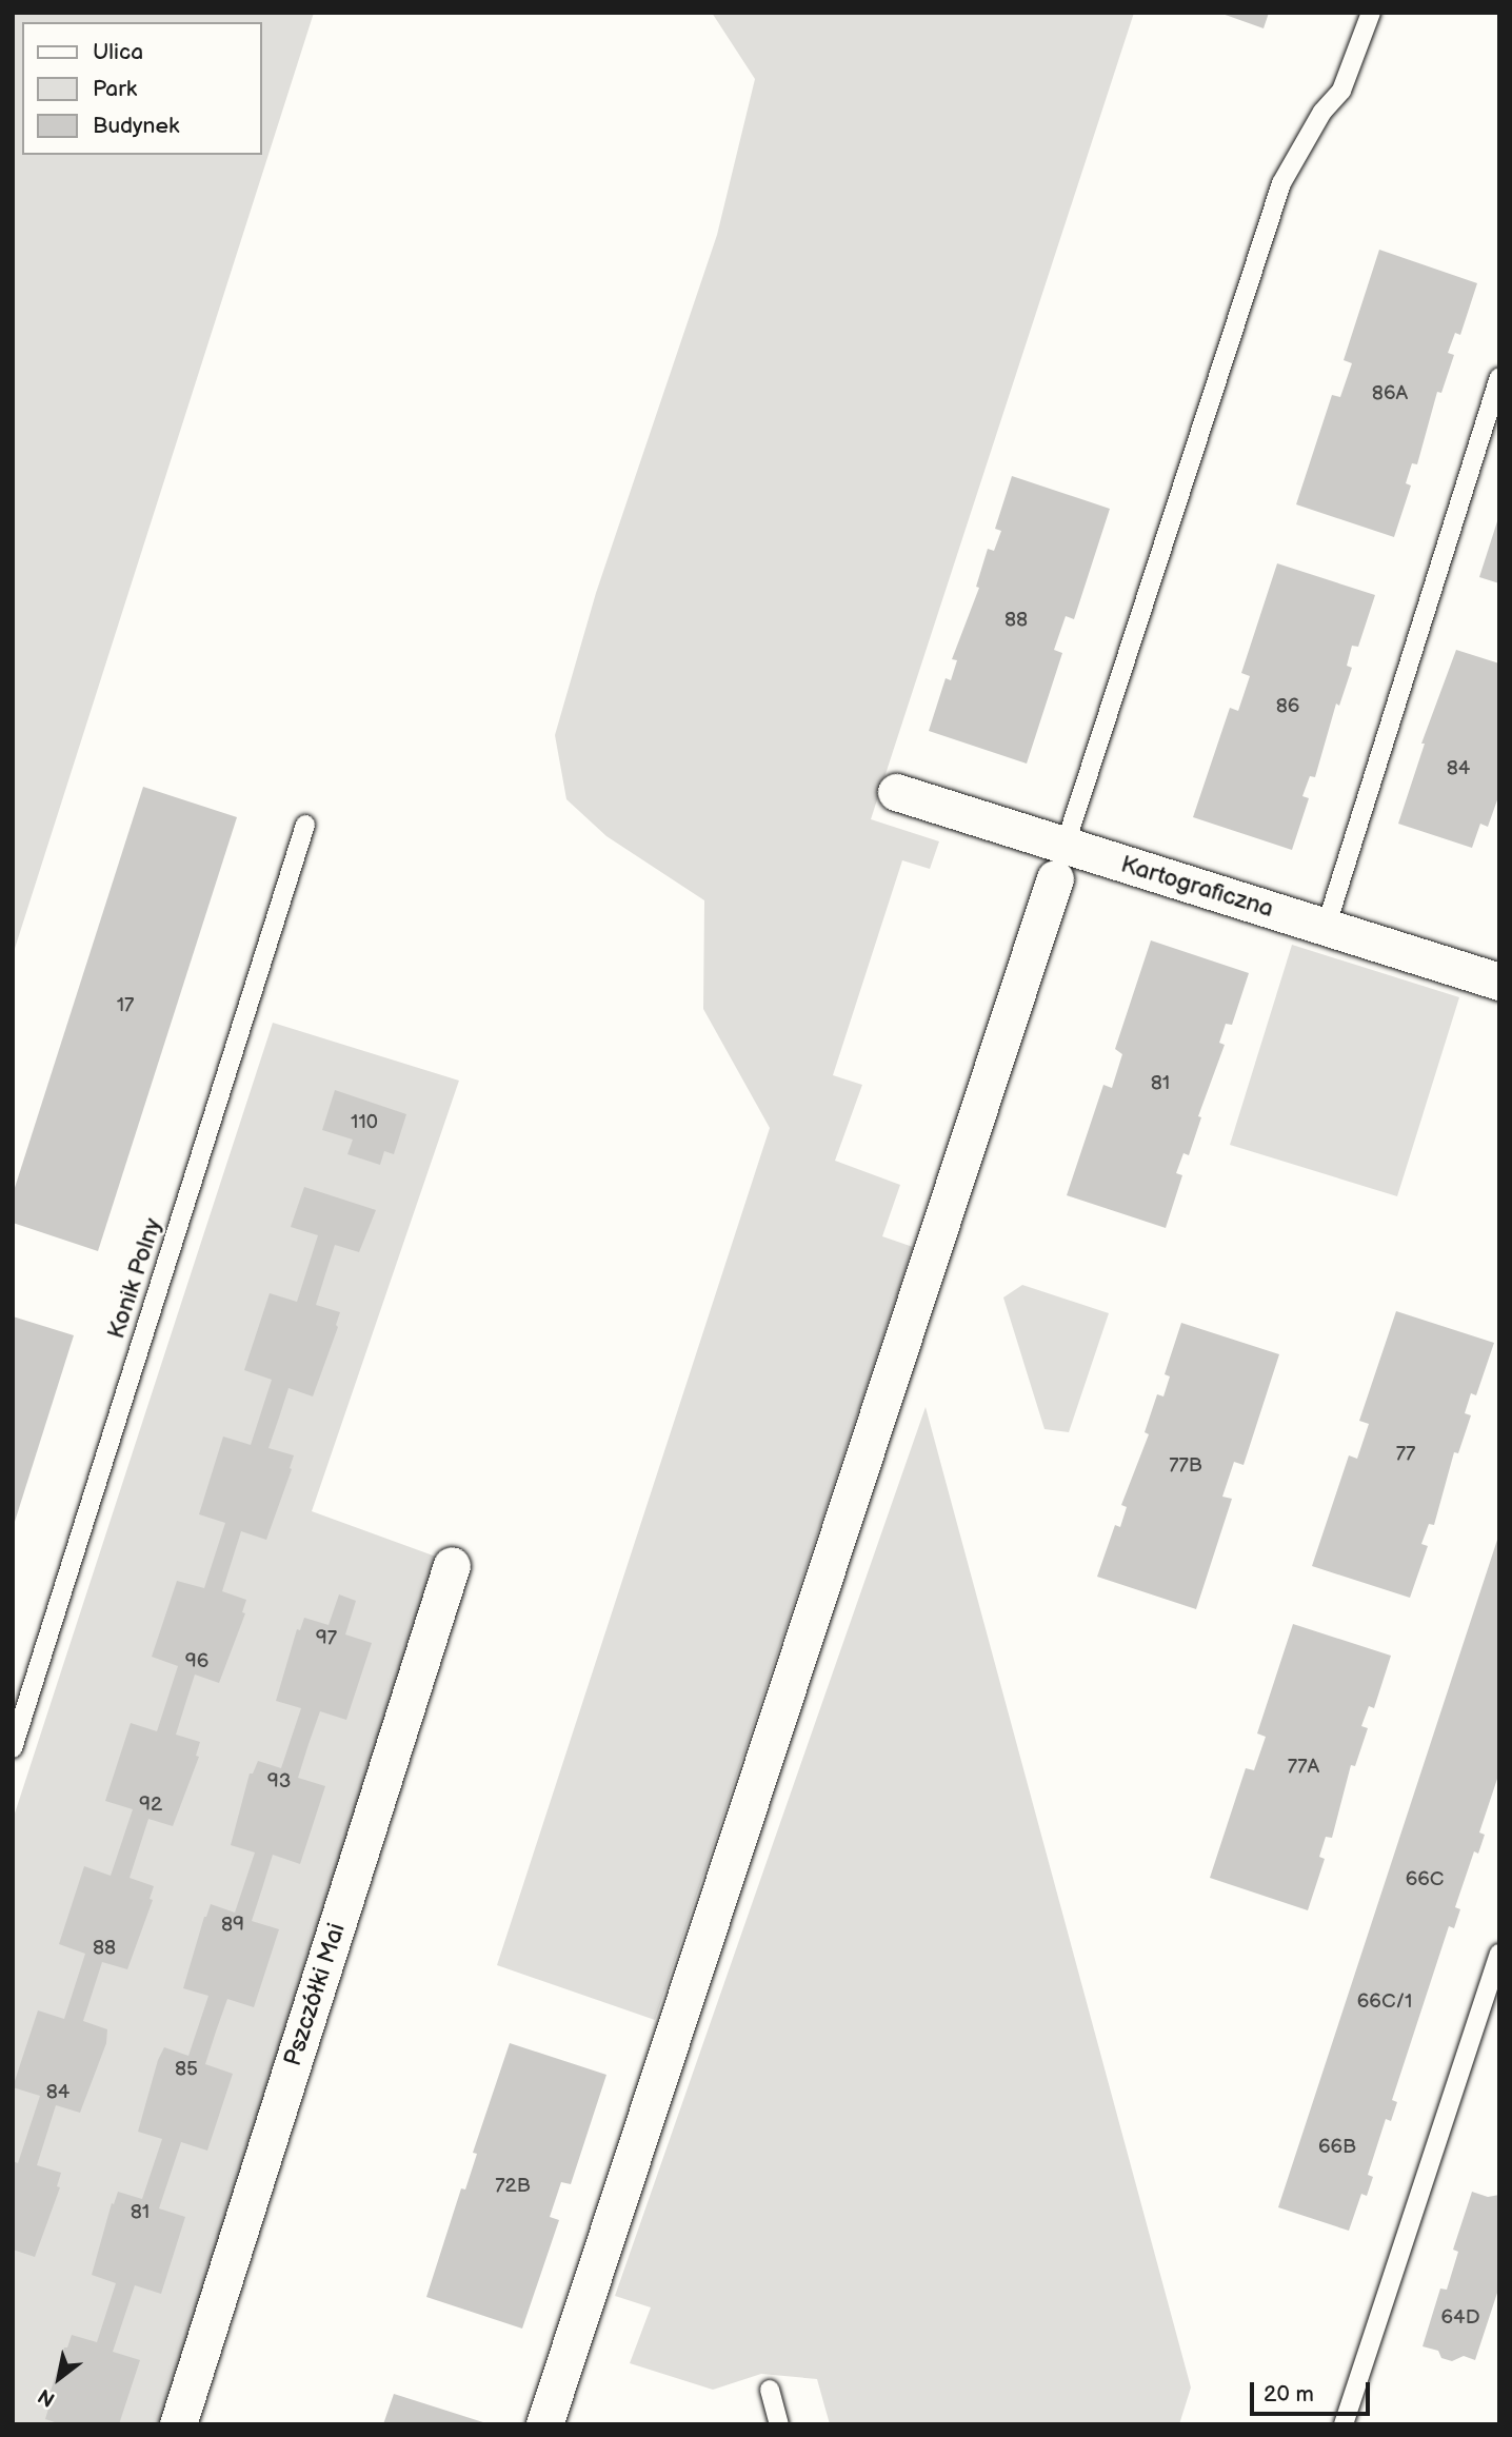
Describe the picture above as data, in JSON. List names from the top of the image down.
{
  "streets": {
    "street": ["Kartograficzna", "Pszczółki Mai"],
    "lane": ["Konik Polny"]
  },
  "house_numbers": [
    "86A",
    "88",
    "86",
    "84",
    "17",
    "81",
    "110",
    "77",
    "77B",
    "97",
    "96",
    "77A",
    "93",
    "92",
    "66C",
    "89",
    "88",
    "66C/1",
    "85",
    "84",
    "66B",
    "72B",
    "81",
    "64D"
  ],
  "legend": ["Ulica", "Park", "Budynek"],
  "scale_bar": "20 m",
  "north": "bottom left"
}
